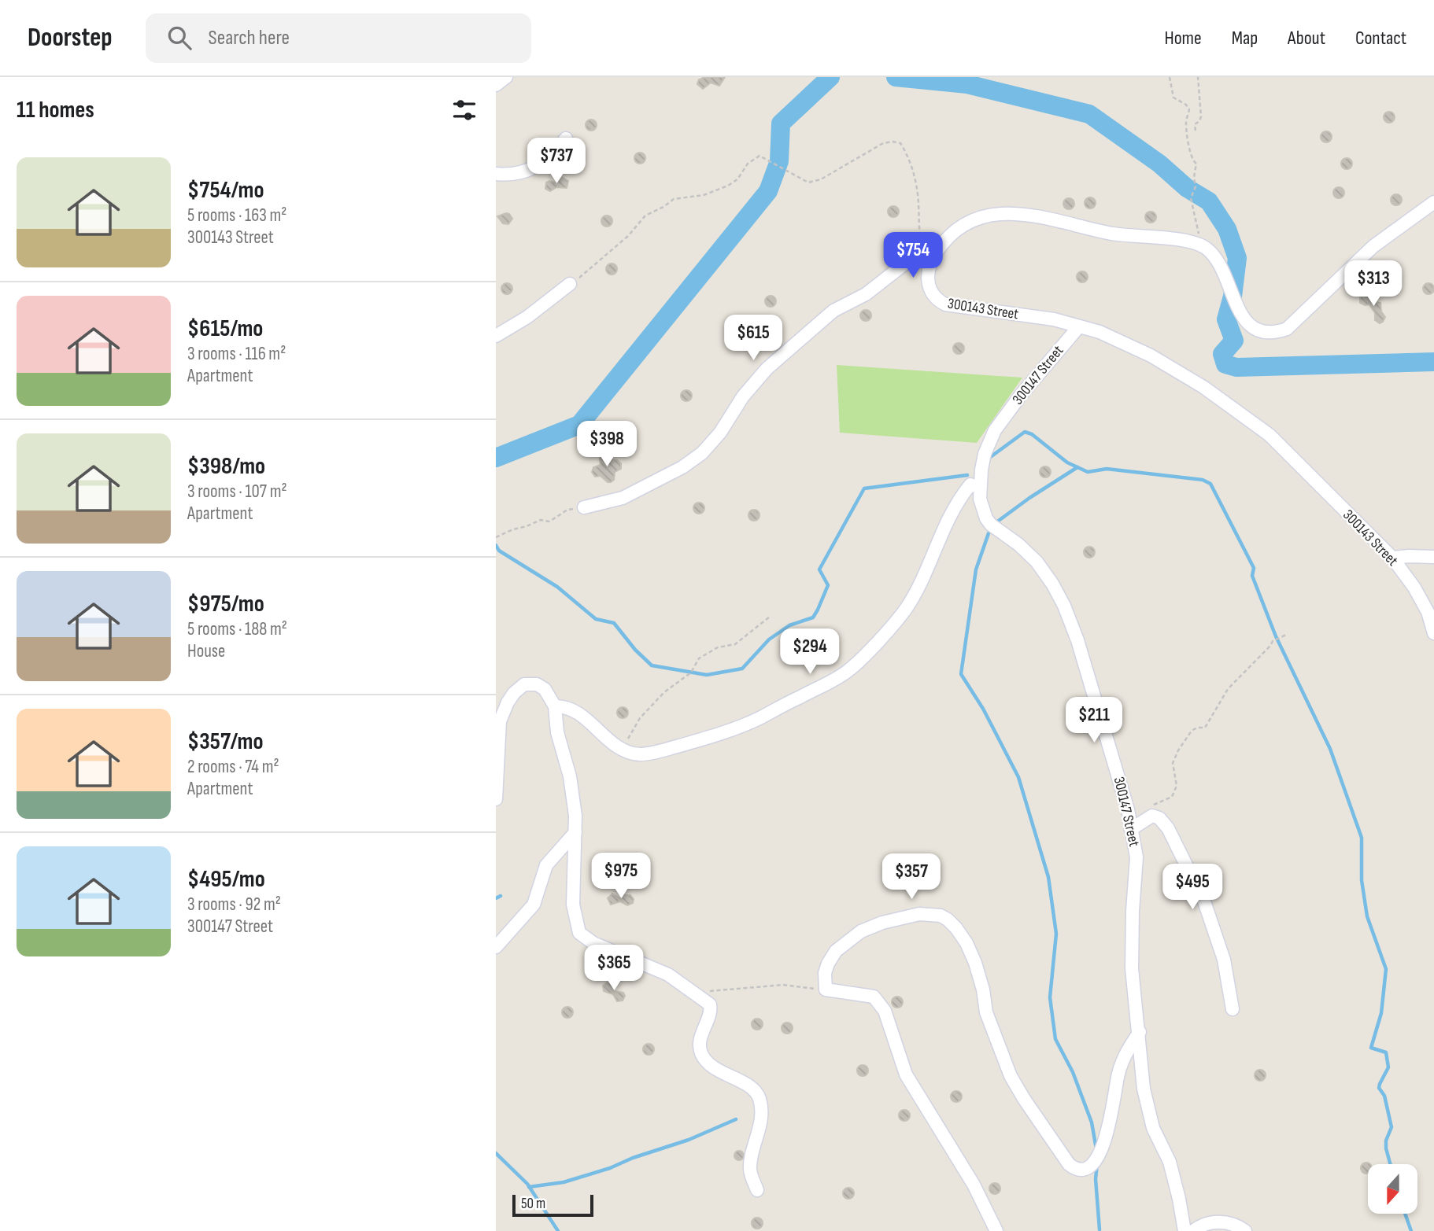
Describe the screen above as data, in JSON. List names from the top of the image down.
{
  "streets": {
    "street": ["300143 Street", "300147 Street"]
  },
  "crossings": [
    ["300143 Street", "300147 Street"]
  ],
  "scale_bar": "50 m",
  "north": "bottom",
  "page": {
    "header": "Doorstep",
    "search": "Search here",
    "nav": [
      "Home",
      "Map",
      "About",
      "Contact"
    ],
    "heading": "11 homes",
    "price": [
      "$737",
      "$754",
      "$313",
      "$615",
      "$398",
      "$294",
      "$211",
      "$975",
      "$357",
      "$495",
      "$365"
    ],
    "list": [
      {
        "name": "$754/mo",
        "note": "5 rooms · 163 m² · 300143 Street"
      },
      {
        "name": "$615/mo",
        "note": "3 rooms · 116 m² · Apartment"
      },
      {
        "name": "$398/mo",
        "note": "3 rooms · 107 m² · Apartment"
      },
      {
        "name": "$975/mo",
        "note": "5 rooms · 188 m² · House"
      },
      {
        "name": "$357/mo",
        "note": "2 rooms · 74 m² · Apartment"
      },
      {
        "name": "$495/mo",
        "note": "3 rooms · 92 m² · 300147 Street"
      }
    ],
    "scale": "50 m"
  }
}
